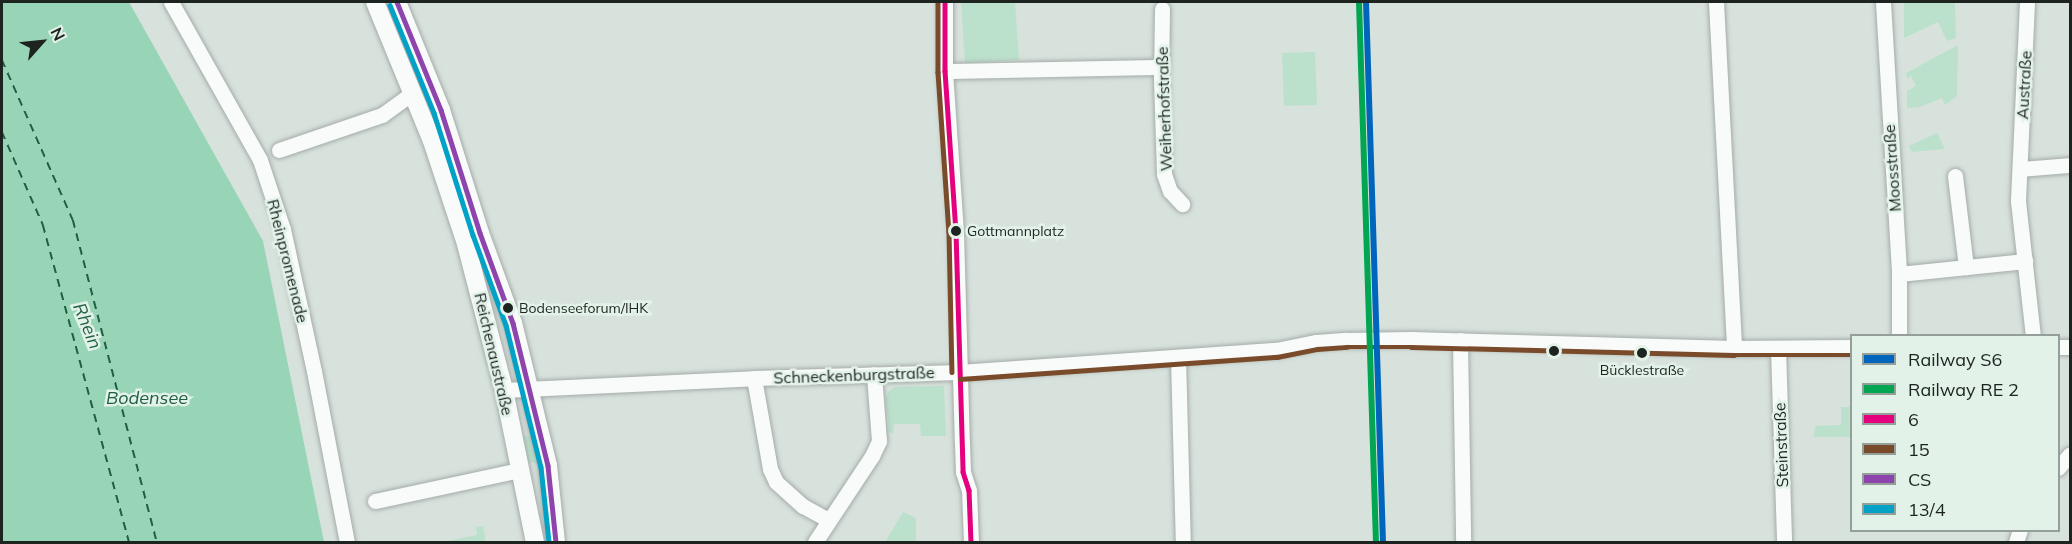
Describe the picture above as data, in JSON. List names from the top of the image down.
{
  "streets": {
    "main road": ["Reichenaustraße"],
    "street": [
      "Austraße",
      "Weiherhofstraße",
      "Moosstraße",
      "Rheinpromenade",
      "Schneckenburgstraße",
      "Steinstraße"
    ]
  },
  "crossings": [
    ["Reichenaustraße", "Schneckenburgstraße"],
    ["Schneckenburgstraße", "Steinstraße"]
  ],
  "water": ["Rhein", "Bodensee"],
  "places": ["Gottmannplatz", "Bodenseeforum/IHK", "Bücklestraße"],
  "lines": [
    "rail line S6",
    "transit line 6",
    "transit line 15",
    "transit line CS",
    "transit line 13/4"
  ],
  "legend": [
    "Railway S6",
    "Railway RE 2",
    "6",
    "15",
    "CS",
    "13/4"
  ],
  "north": "top right"
}
